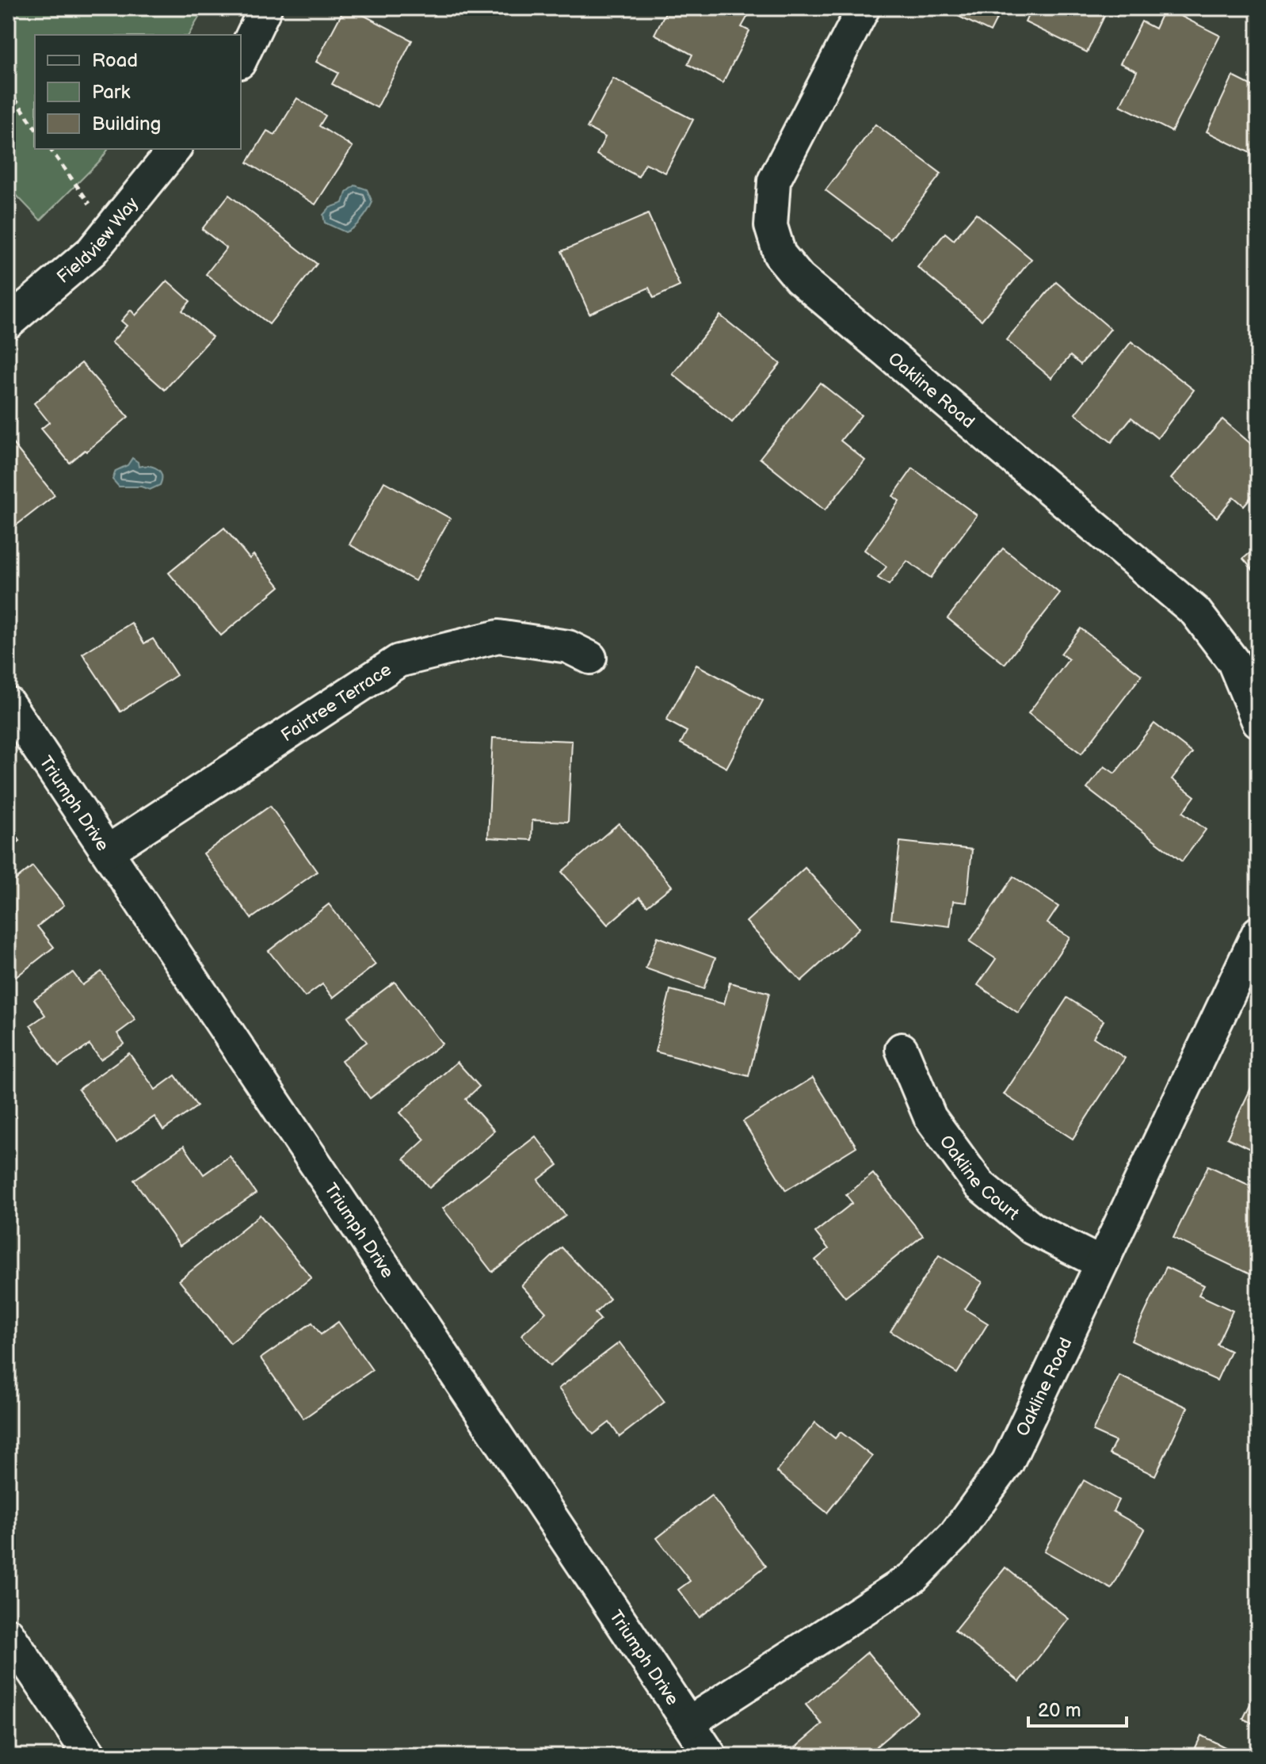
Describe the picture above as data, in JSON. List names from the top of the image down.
{
  "streets": {
    "street": [
      "Fieldview Way",
      "Oakline Road",
      "Fairtree Terrace",
      "Triumph Drive",
      "Oakline Court"
    ]
  },
  "crossings": [
    ["Oakline Road", "Triumph Drive"],
    ["Oakline Road", "Oakline Court"],
    ["Fairtree Terrace", "Triumph Drive"]
  ],
  "legend": ["Road", "Park", "Building"],
  "scale_bar": "20 m"
}
